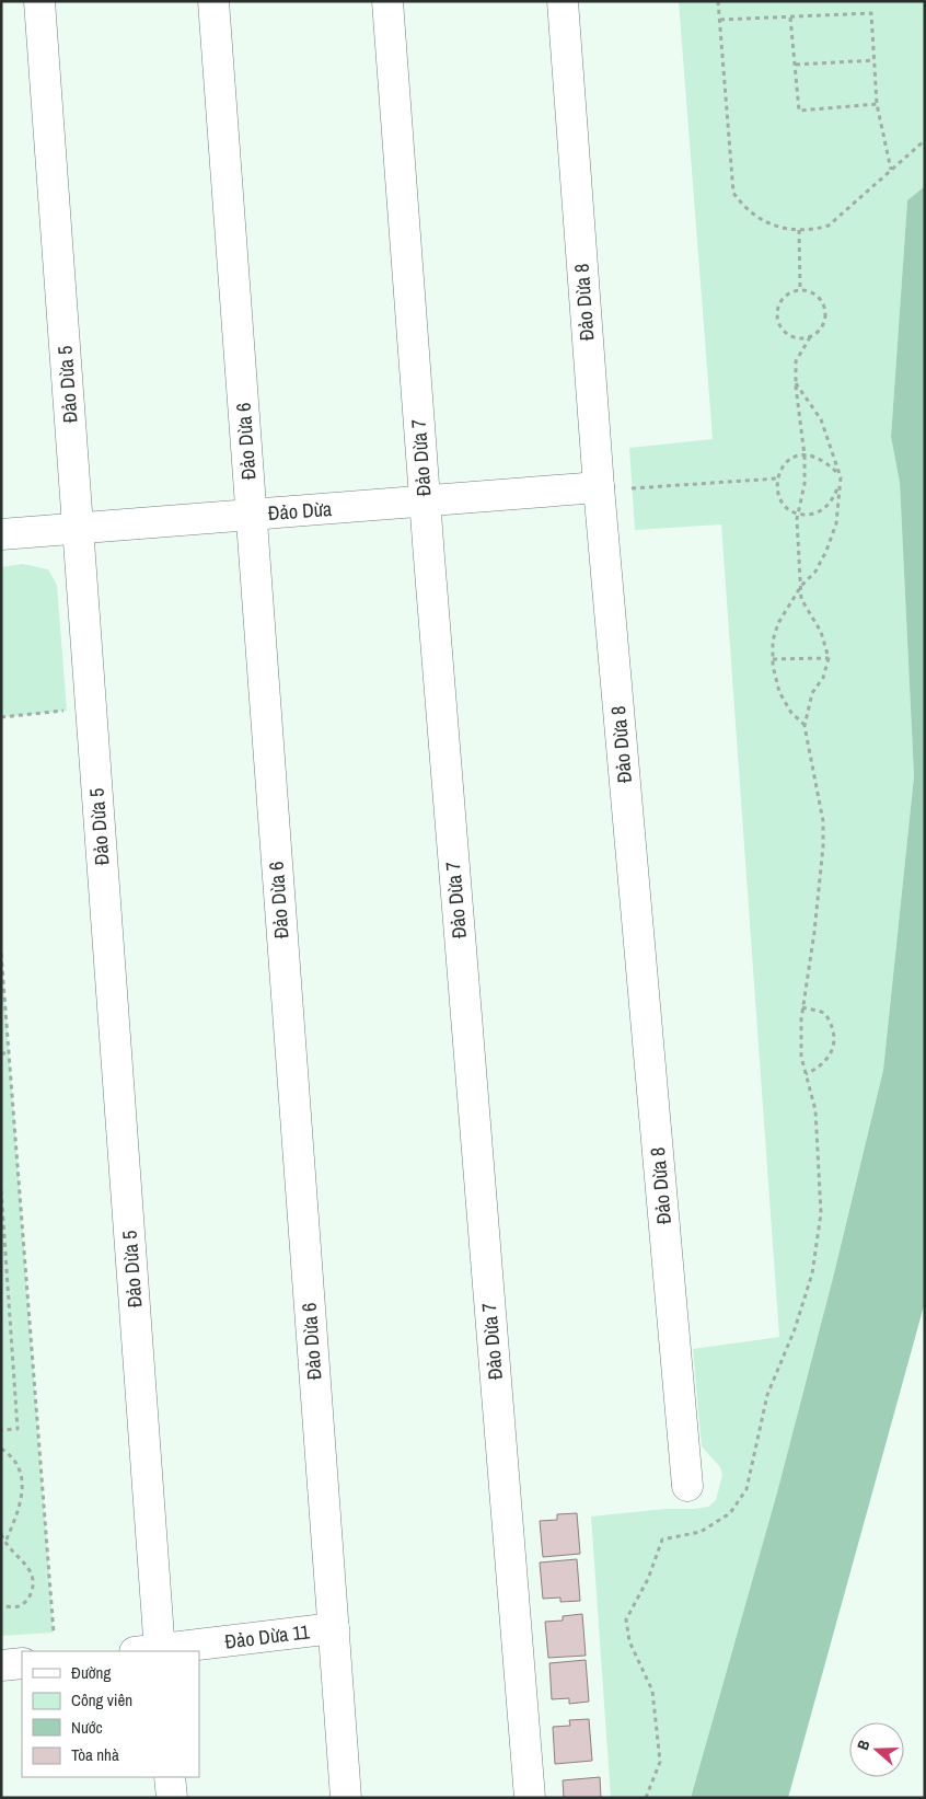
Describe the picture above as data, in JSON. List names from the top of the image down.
{
  "streets": {
    "street": [
      "Đảo Dừa 8",
      "Đảo Dừa 5",
      "Đảo Dừa 6",
      "Đảo Dừa 7",
      "Đảo Dừa",
      "Đảo Dừa 11"
    ]
  },
  "crossings": [
    ["Đảo Dừa 8", "Đảo Dừa"],
    ["Đảo Dừa 5", "Đảo Dừa"],
    ["Đảo Dừa 6", "Đảo Dừa"],
    ["Đảo Dừa 6", "Đảo Dừa 11"],
    ["Đảo Dừa 7", "Đảo Dừa"]
  ],
  "legend": [
    "Đường",
    "Công viên",
    "Nước",
    "Tòa nhà"
  ],
  "north": "left"
}
